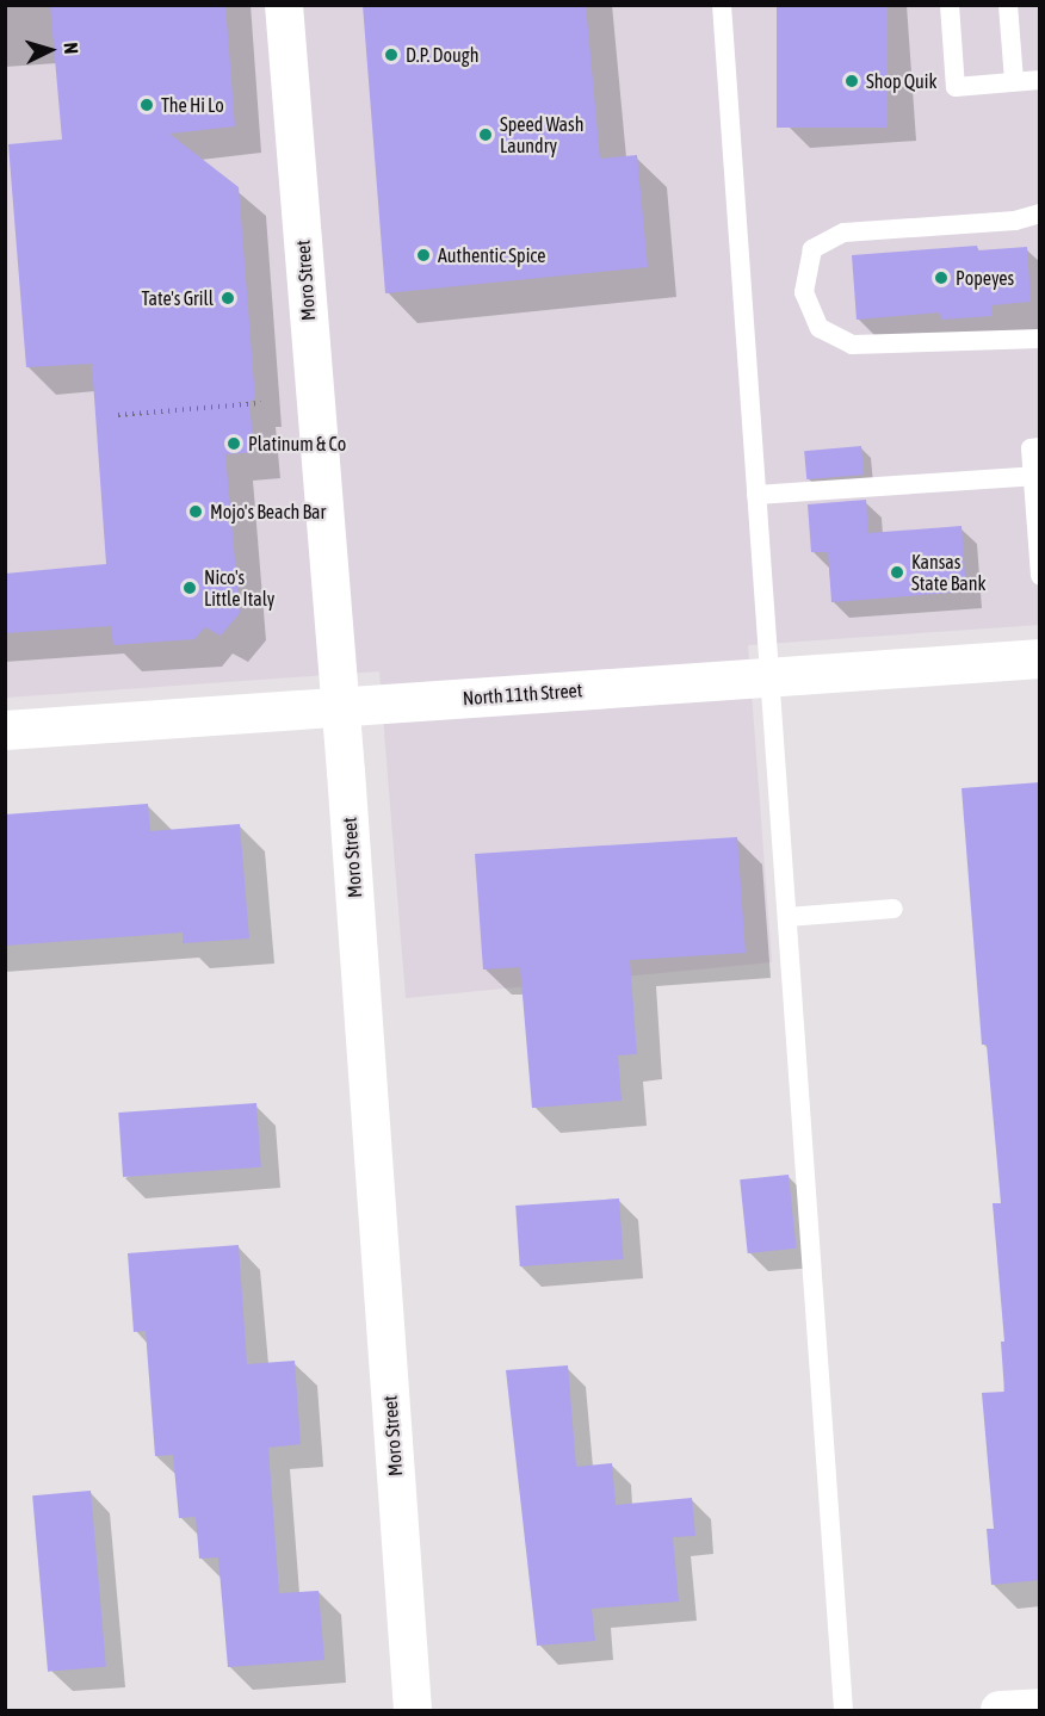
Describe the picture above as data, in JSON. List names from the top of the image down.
{
  "streets": {
    "street": ["Moro Street", "North 11th Street"]
  },
  "crossings": [
    ["Moro Street", "North 11th Street"]
  ],
  "places": [
    "D.P. Dough",
    "Shop Quik",
    "The Hi Lo",
    "Speed Wash Laundry",
    "Authentic Spice",
    "Popeyes",
    "Tate's Grill",
    "Platinum & Co",
    "Mojo's Beach Bar",
    "Kansas State Bank",
    "Nico's Little Italy"
  ],
  "north": "right"
}
